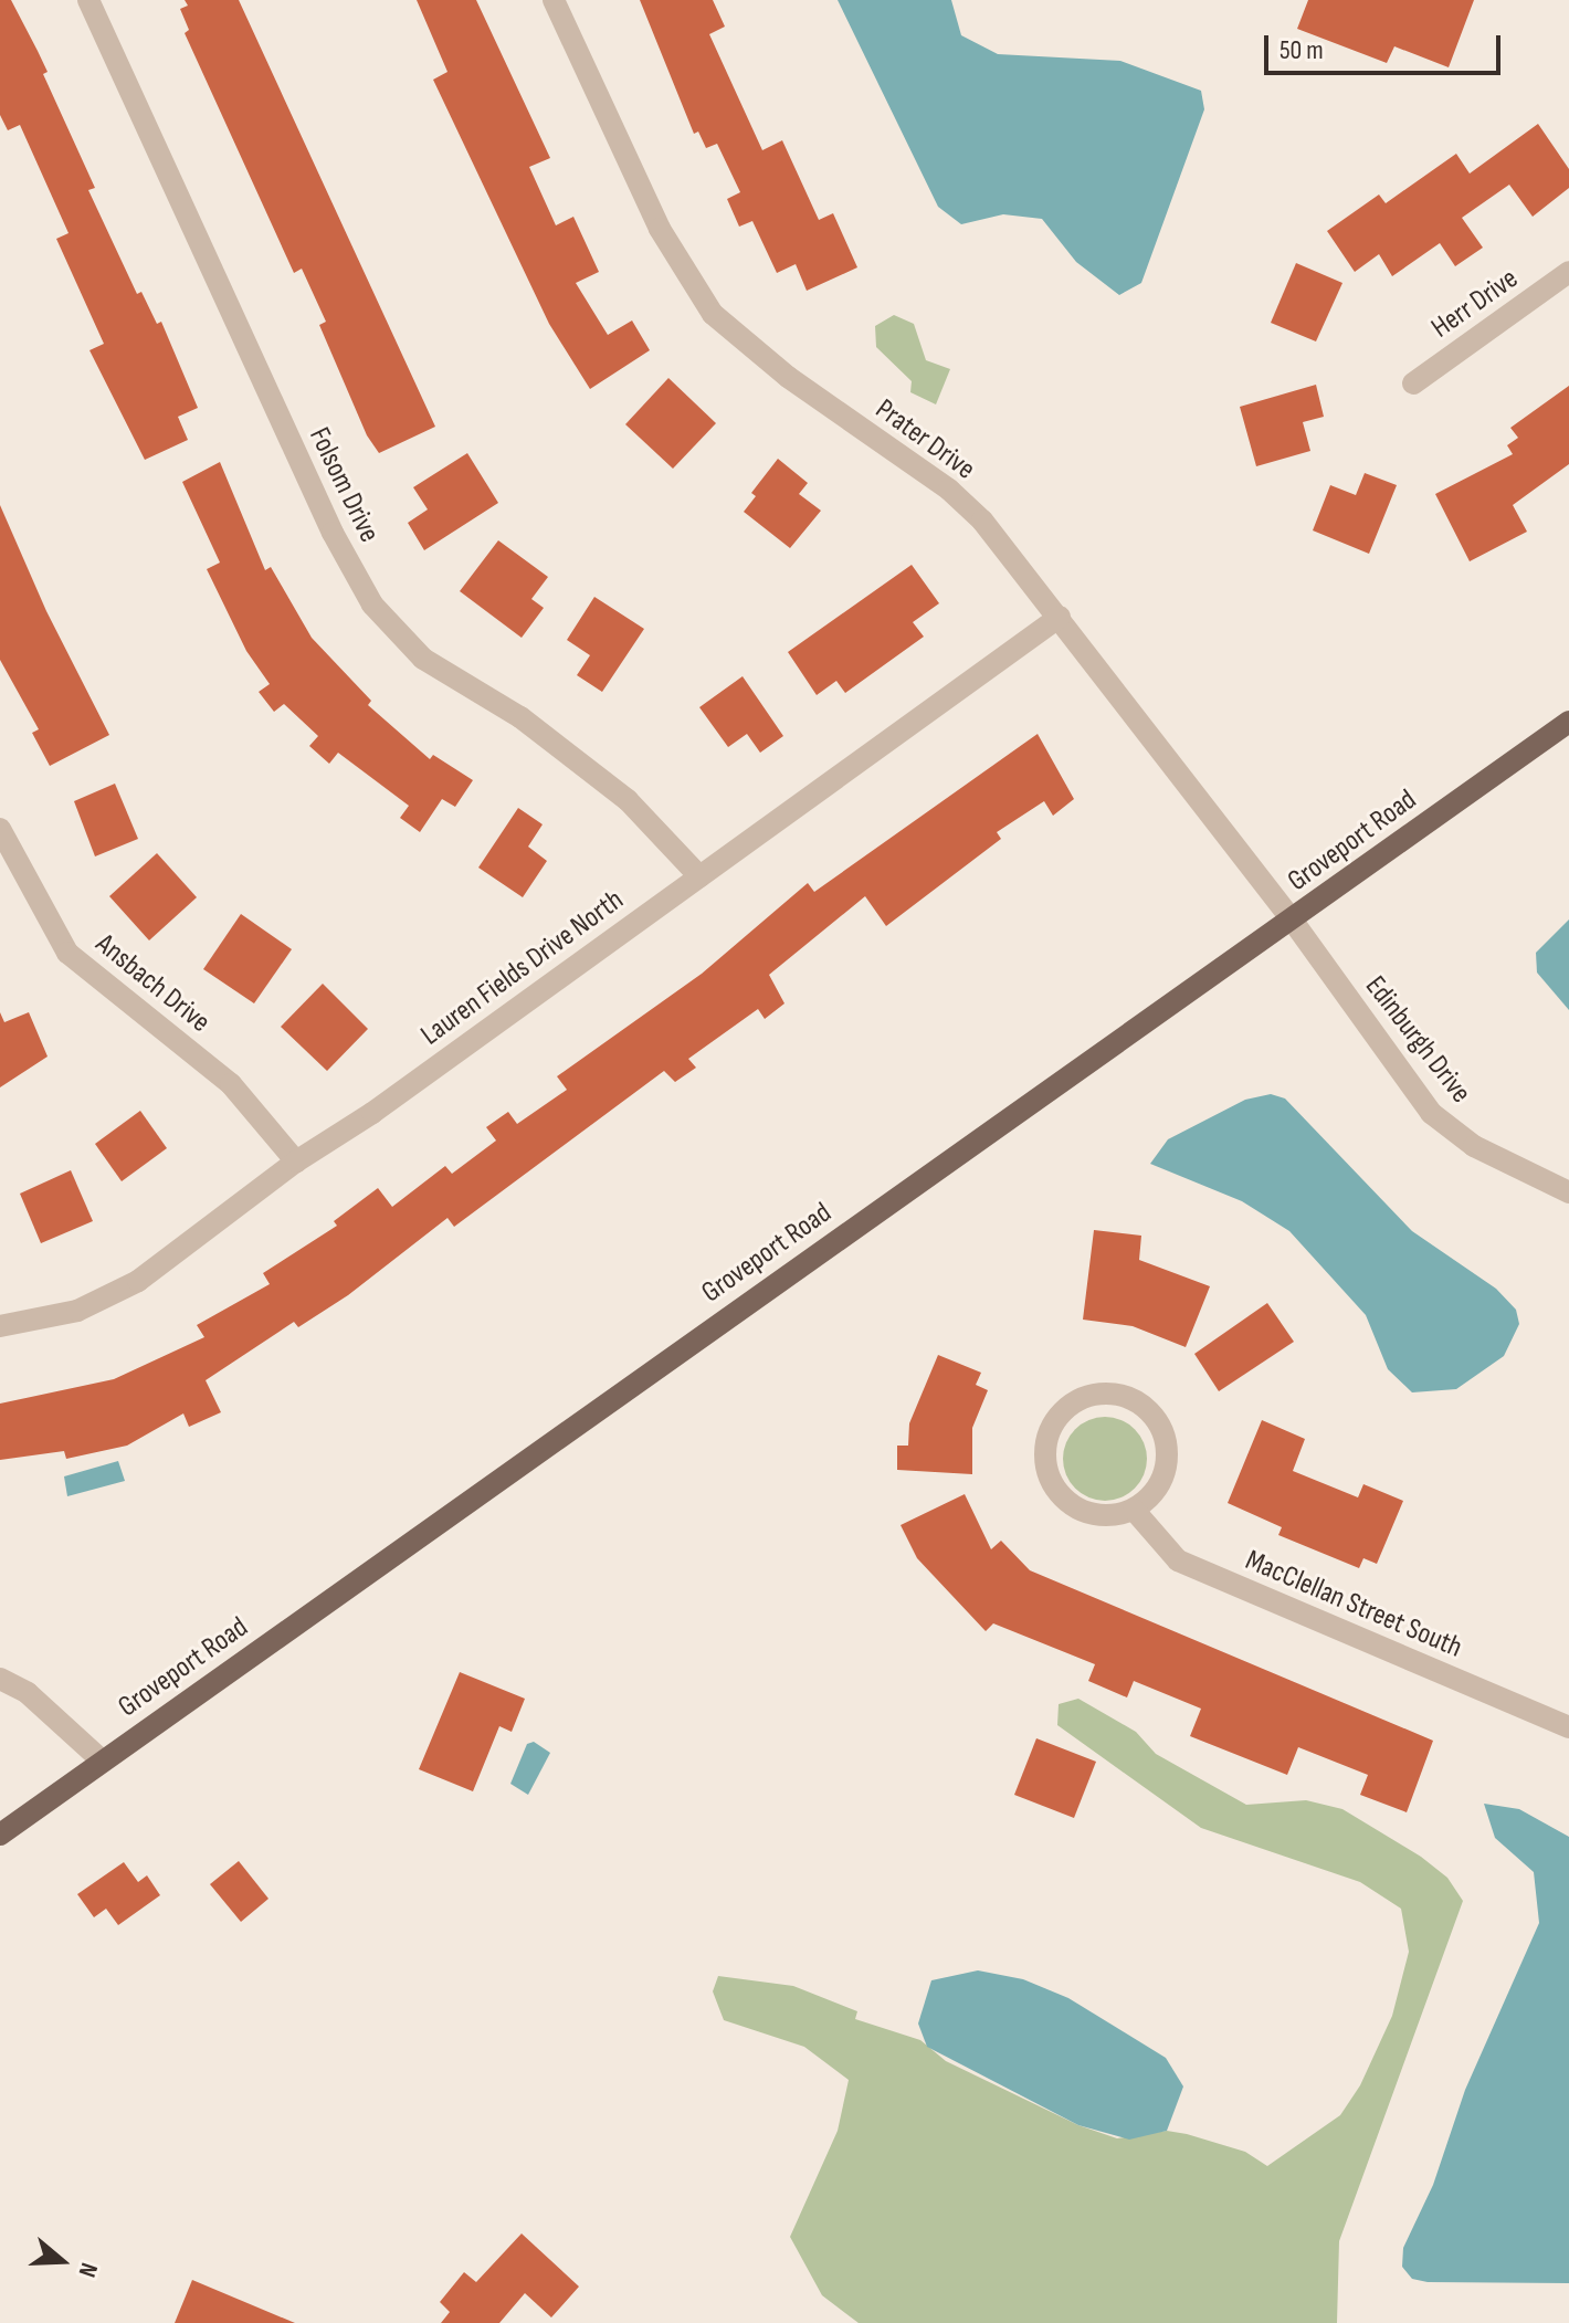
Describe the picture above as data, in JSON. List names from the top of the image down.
{
  "streets": {
    "main road": ["Groveport Road"],
    "street": [
      "Herr Drive",
      "Prater Drive",
      "Folsom Drive",
      "Lauren Fields Drive North",
      "Ansbach Drive",
      "Edinburgh Drive",
      "MacClellan Street South"
    ]
  },
  "crossings": [
    ["Prater Drive", "Groveport Road"],
    ["Prater Drive", "Lauren Fields Drive North"],
    ["Prater Drive", "Edinburgh Drive"],
    ["Folsom Drive", "Lauren Fields Drive North"],
    ["Groveport Road", "Edinburgh Drive"],
    ["Lauren Fields Drive North", "Ansbach Drive"]
  ],
  "scale_bar": "50 m",
  "north": "right"
}
